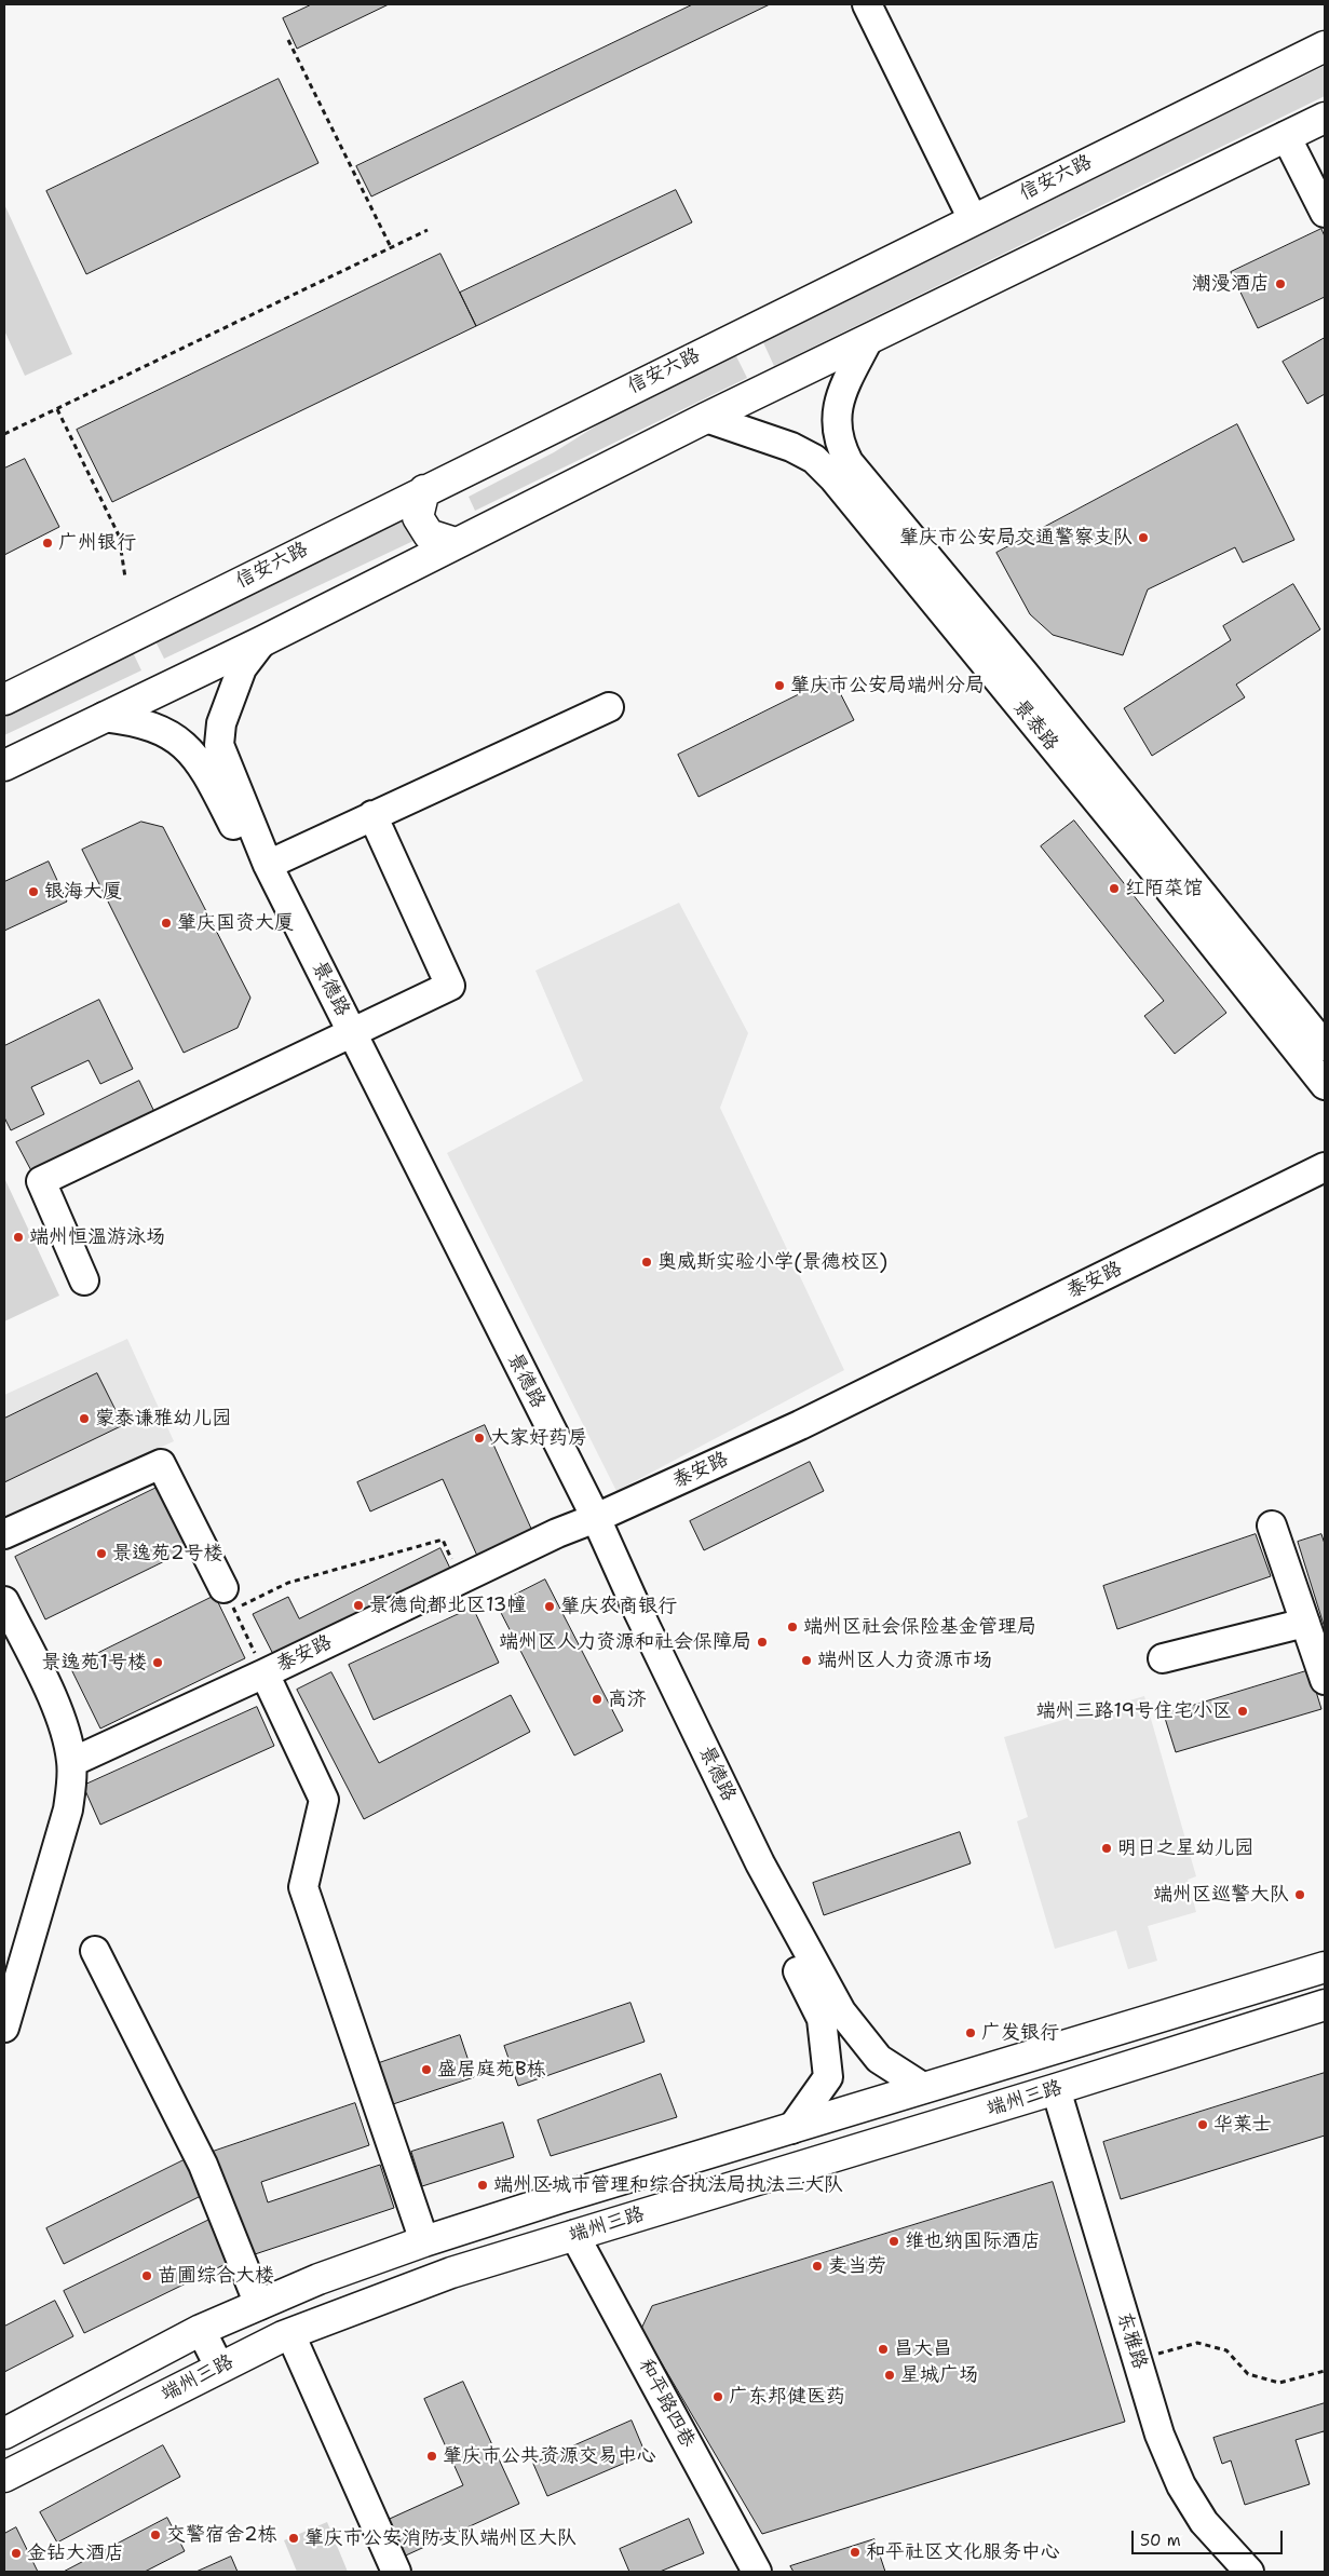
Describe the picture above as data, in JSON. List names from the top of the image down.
{
  "streets": {
    "main road": ["信安六路", "端州三路"],
    "street": [
      "景泰路",
      "景德路",
      "泰安路",
      "东雅路",
      "和平路四巷"
    ]
  },
  "crossings": [
    ["景德路", "泰安路"],
    ["景德路", "端州三路"],
    ["端州三路", "东雅路"],
    ["端州三路", "和平路四巷"]
  ],
  "places": [
    "潮漫酒店",
    "肇庆市公安局交通警察支队",
    "广州银行",
    "肇庆市公安局端州分局",
    "红陌菜馆",
    "银海大厦",
    "肇庆国资大厦",
    "端州恒温游泳场",
    "奥威斯实验小学(景德校区)",
    "蒙泰谦雅幼儿园",
    "大家好药房",
    "景逸苑2号楼",
    "景德尚都北区13幢",
    "肇庆农商银行",
    "端州区社会保险基金管理局",
    "端州区人力资源和社会保障局",
    "端州区人力资源市场",
    "景逸苑1号楼",
    "高济",
    "端州三路19号住宅小区",
    "明日之星幼儿园",
    "端州区巡警大队",
    "广发银行",
    "盛居庭苑B栋",
    "华莱士",
    "端州区城市管理和综合执法局执法三大队",
    "维也纳国际酒店",
    "麦当劳",
    "苗圃综合大楼",
    "昌大昌",
    "星城广场",
    "广东邦健医药",
    "肇庆市公共资源交易中心",
    "交警宿舍2栋",
    "肇庆市公安消防支队端州区大队",
    "和平社区文化服务中心",
    "金钻大酒店"
  ],
  "scale_bar": "50 m"
}
